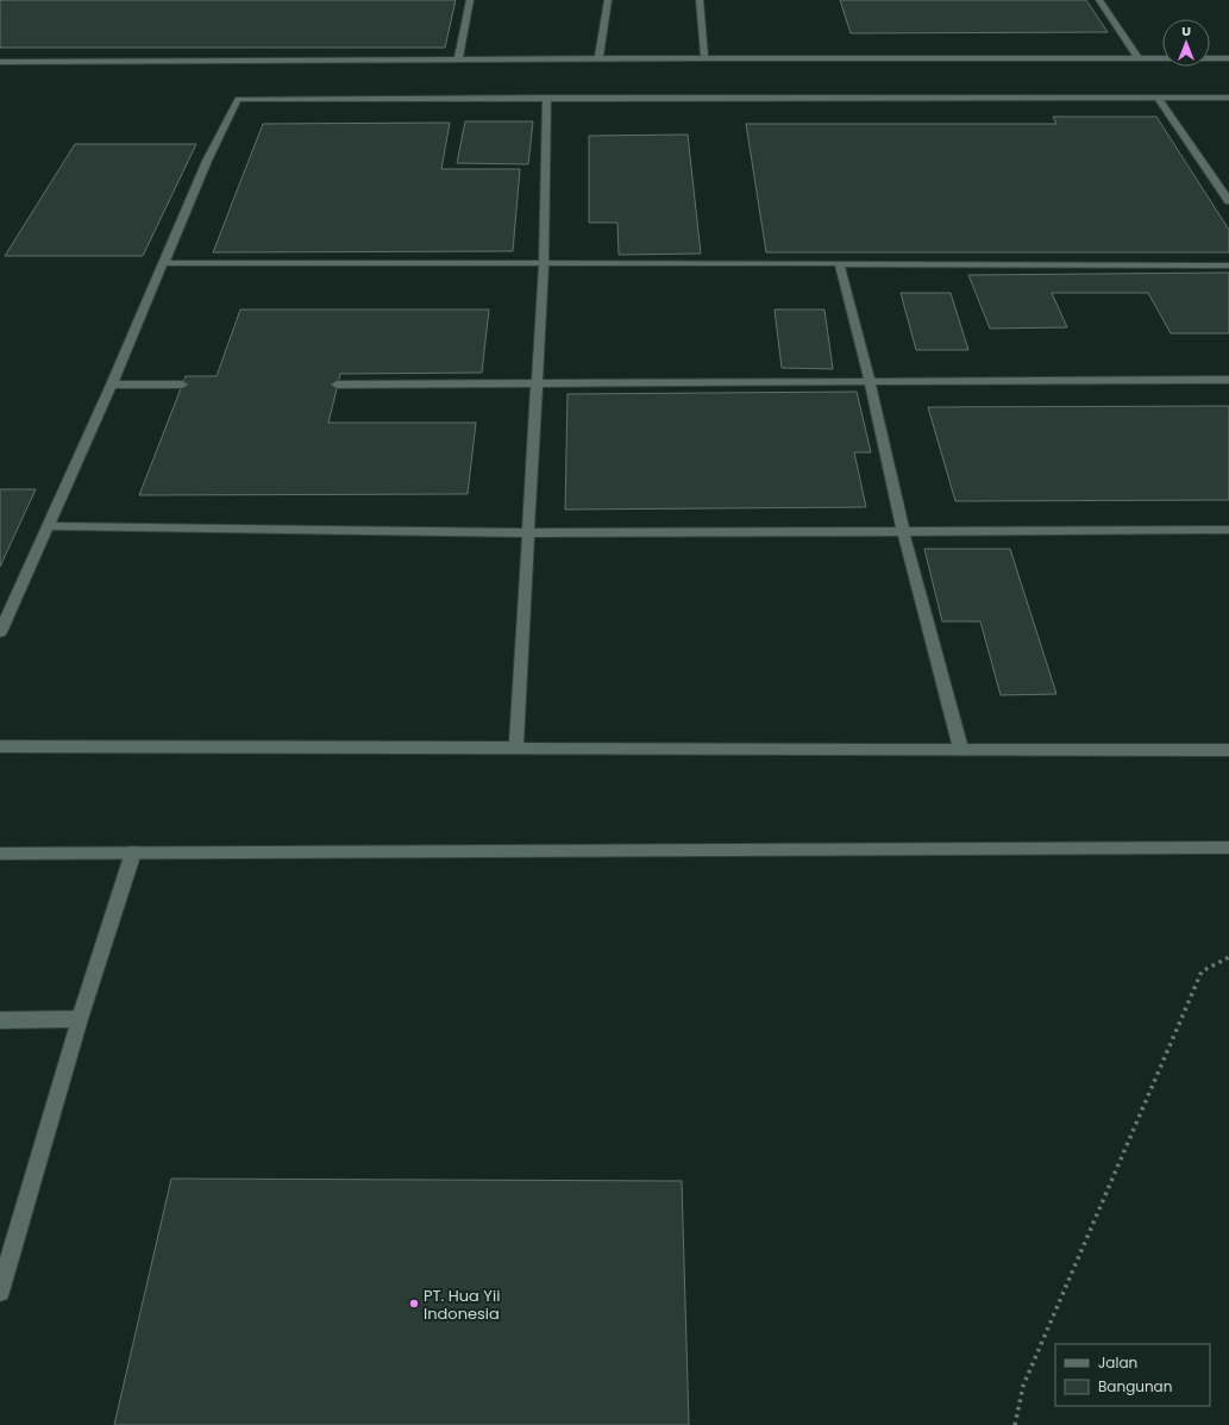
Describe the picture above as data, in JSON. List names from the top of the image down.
{
  "places": ["PT. Hua Yii Indonesia"],
  "legend": ["Jalan", "Bangunan"],
  "north": "top"
}
